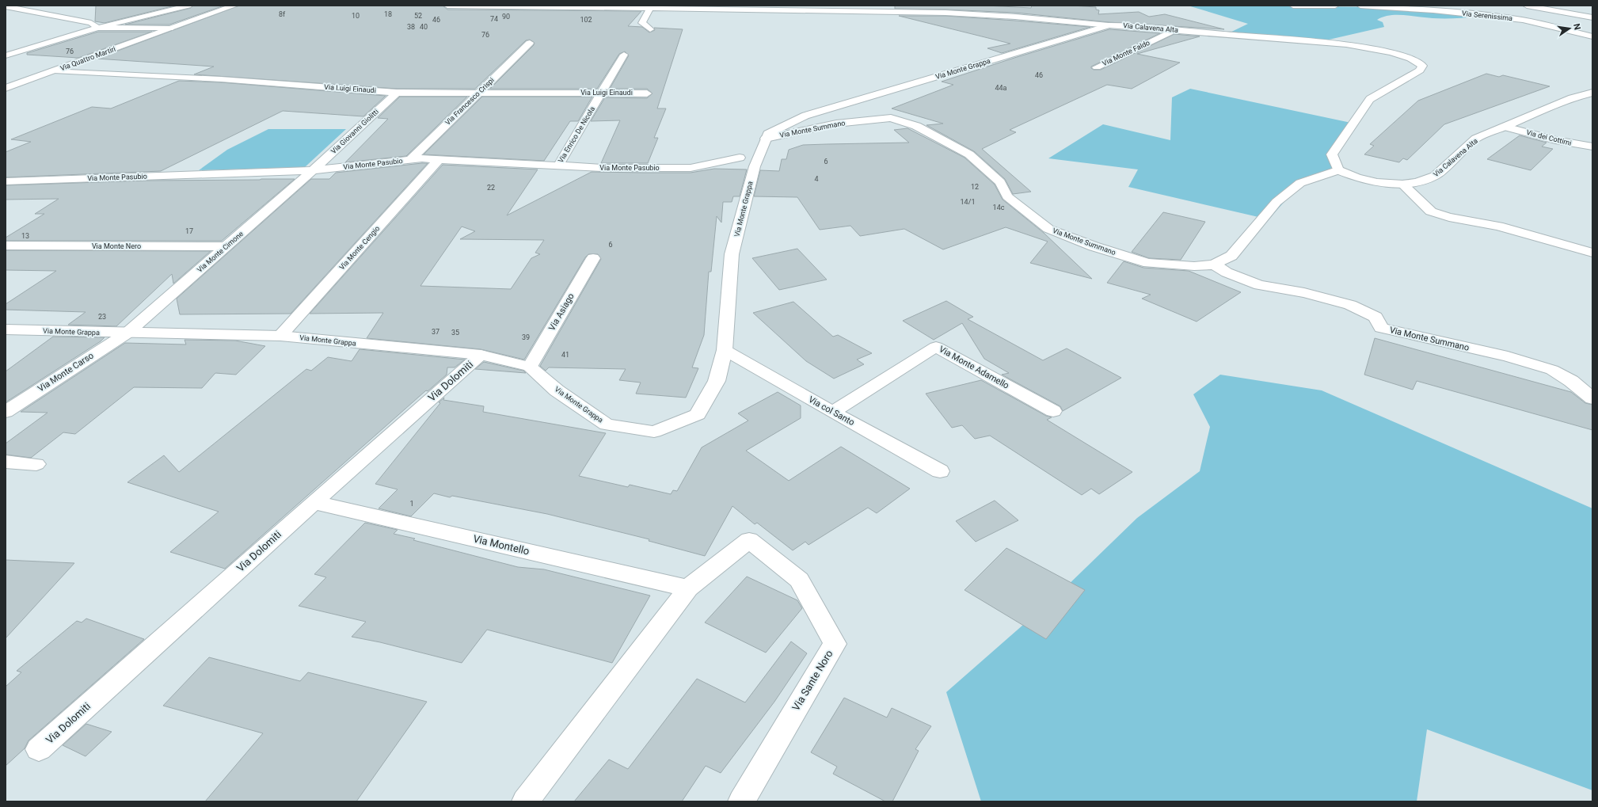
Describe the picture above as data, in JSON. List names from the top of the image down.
{
  "streets": {
    "street": [
      "Via Serenissima",
      "Via Calavena Alta",
      "Via Monte Faldo",
      "Via Quattro Martiri",
      "Via Monte Grappa",
      "Via Luigi Einaudi",
      "Via Francesco Crispi",
      "Via Monte Summano",
      "Via Giovanni Giolitti",
      "Via Enrico De Nicola",
      "Via dei Cottimi",
      "Via Monte Pasubio",
      "Via Monte Nero",
      "Via Monte Cengio",
      "Via Monte Cimone",
      "Via Asiago",
      "Via Monte Adamello",
      "Via Monte Carso",
      "Via Dolomiti",
      "Via col Santo",
      "Via Montello",
      "Via Sante Noro"
    ]
  },
  "crossings": [
    ["Via Calavena Alta", "Via Monte Faldo"],
    ["Via Calavena Alta", "Via Monte Grappa"],
    ["Via Calavena Alta", "Via Monte Summano"],
    ["Via Calavena Alta", "Via dei Cottimi"],
    ["Via Quattro Martiri", "Via Luigi Einaudi"],
    ["Via Monte Grappa", "Via Monte Summano"],
    ["Via Monte Grappa", "Via Monte Cengio"],
    ["Via Monte Grappa", "Via Monte Cimone"],
    ["Via Monte Grappa", "Via Asiago"],
    ["Via Monte Grappa", "Via Monte Carso"],
    ["Via Monte Grappa", "Via Dolomiti"],
    ["Via Monte Grappa", "Via col Santo"],
    ["Via Luigi Einaudi", "Via Francesco Crispi"],
    ["Via Luigi Einaudi", "Via Giovanni Giolitti"],
    ["Via Luigi Einaudi", "Via Enrico De Nicola"],
    ["Via Francesco Crispi", "Via Monte Pasubio"],
    ["Via Giovanni Giolitti", "Via Monte Pasubio"],
    ["Via Giovanni Giolitti", "Via Monte Cimone"],
    ["Via Enrico De Nicola", "Via Monte Pasubio"],
    ["Via Monte Pasubio", "Via Monte Cengio"],
    ["Via Monte Pasubio", "Via Monte Cimone"],
    ["Via Monte Nero", "Via Monte Cimone"],
    ["Via Monte Cimone", "Via Monte Carso"],
    ["Via Monte Adamello", "Via col Santo"],
    ["Via Dolomiti", "Via Montello"],
    ["Via Montello", "Via Sante Noro"]
  ],
  "house_numbers": [
    "8f",
    "18",
    "10",
    "52",
    "90",
    "74",
    "46",
    "102",
    "38",
    "40",
    "76",
    "76",
    "46",
    "44a",
    "6",
    "4",
    "12",
    "22",
    "14/1",
    "14c",
    "17",
    "13",
    "6",
    "23",
    "37",
    "35",
    "39",
    "41",
    "1"
  ],
  "north": "right"
}
